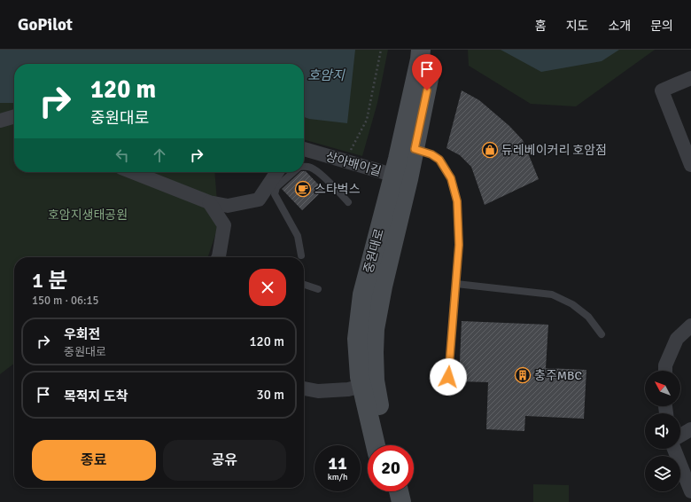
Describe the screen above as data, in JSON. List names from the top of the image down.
{
  "streets": {
    "main road": ["중원대로"],
    "street": ["상아배이길"]
  },
  "crossings": [
    ["상아배이길", "중원대로"]
  ],
  "water": ["호암지"],
  "parks": ["호암지생태공원"],
  "places": {
    "shop": ["듀레베이커리 호암점"],
    "cafe": ["스타벅스"],
    "building": ["충주MBC"]
  },
  "north": "top left",
  "page": {
    "header": "GoPilot",
    "nav": [
      "홈",
      "지도",
      "소개",
      "문의"
    ],
    "turn": ["120 m", "중원대로"],
    "heading": ["1 분", "150 m · 06:15"],
    "list": [
      {
        "name": "우회전",
        "note": "중원대로",
        "value": "120 m"
      },
      {
        "name": "목적지 도착",
        "value": "30 m"
      }
    ],
    "buttons": ["종료", "공유"],
    "speed": "11 km/h",
    "limit": "20"
  }
}
